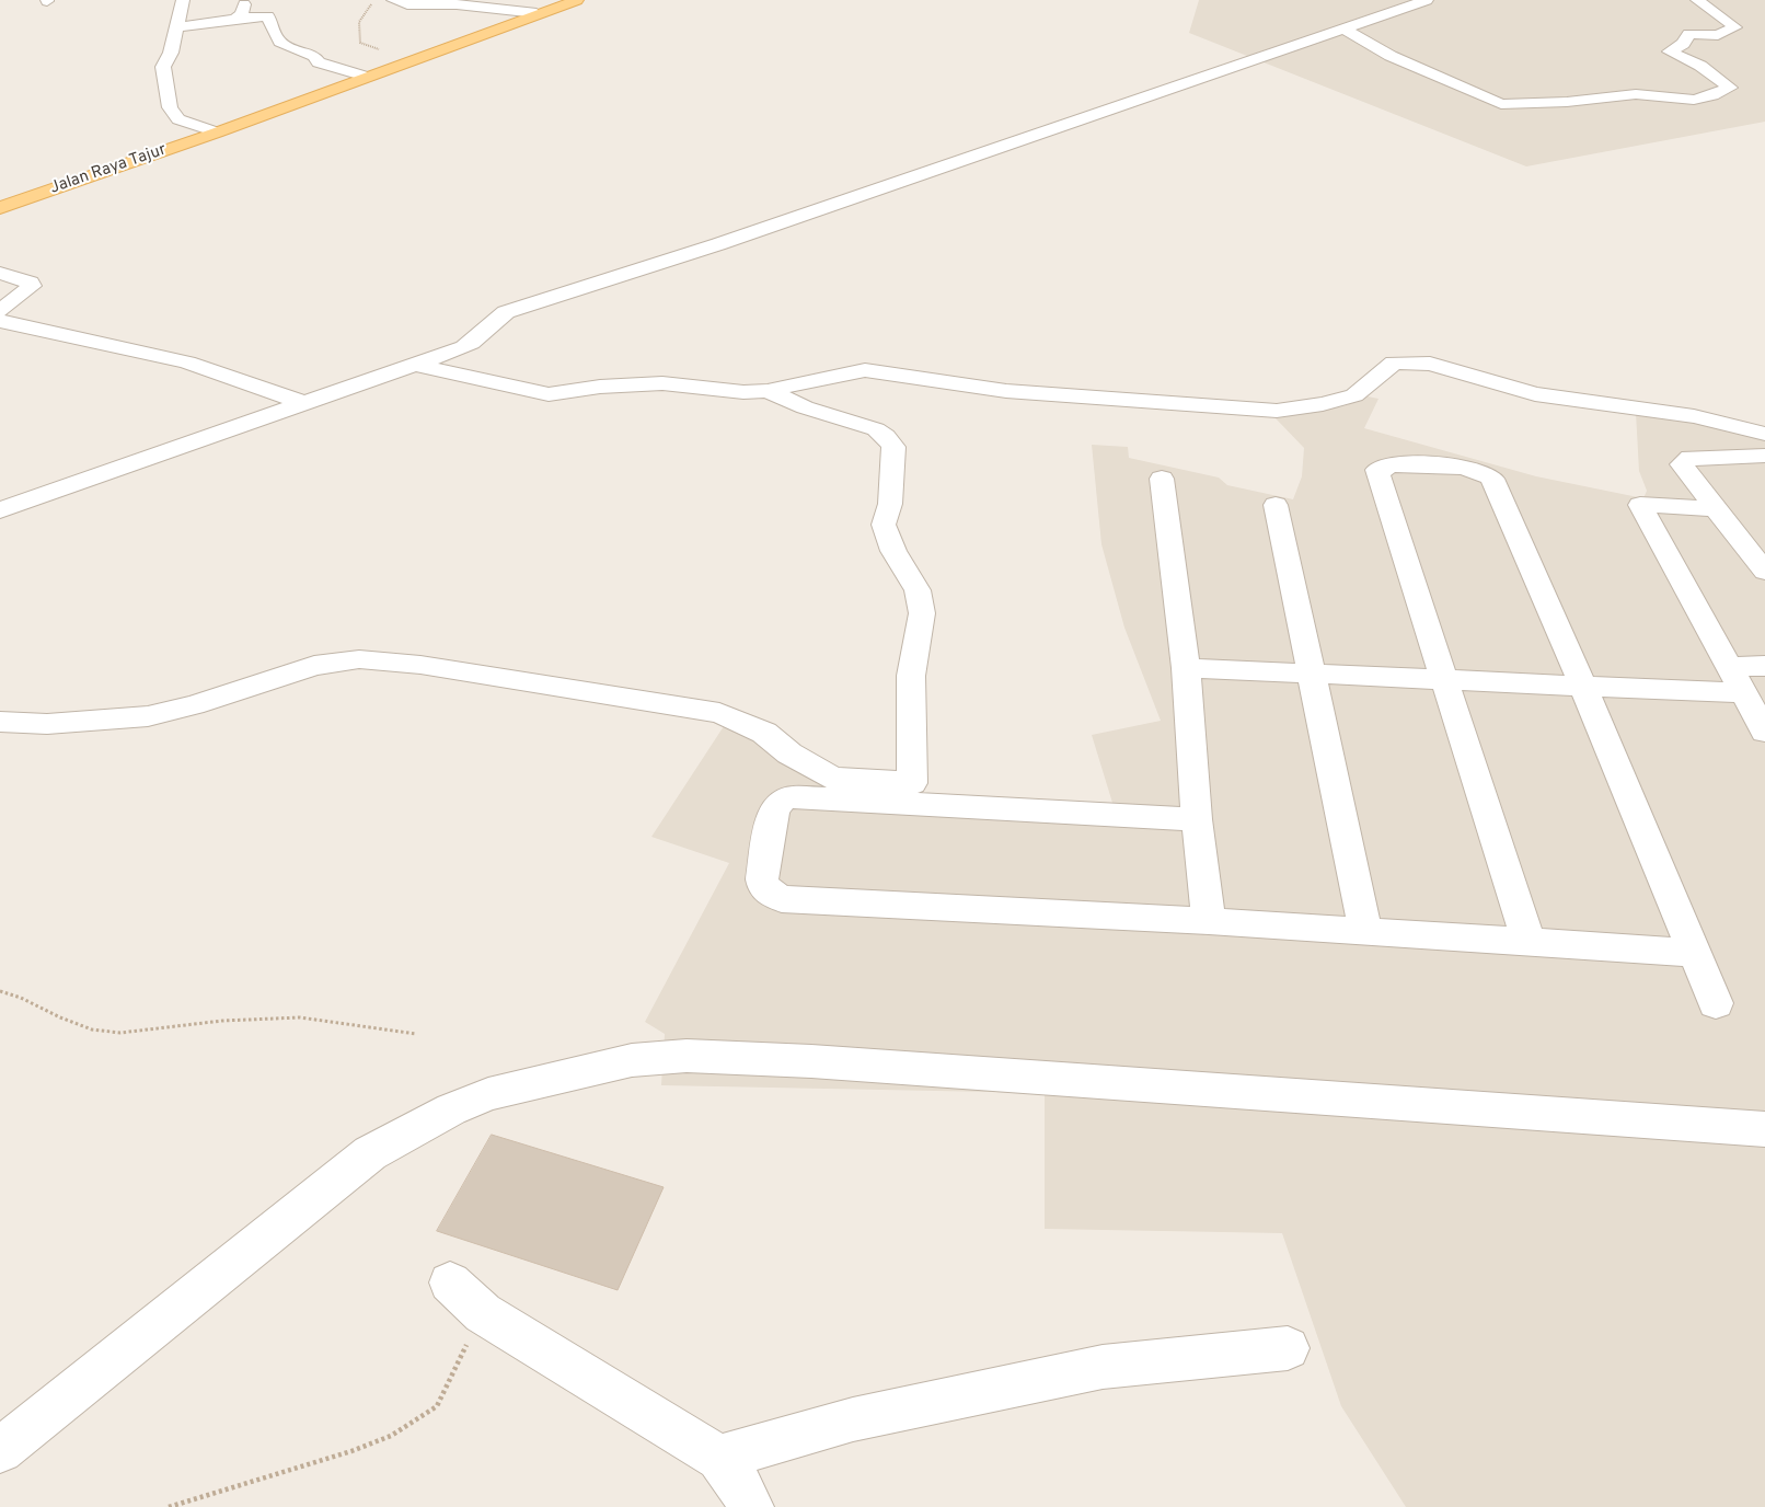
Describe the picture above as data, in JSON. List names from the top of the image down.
{
  "streets": {
    "main road": ["Jalan Raya Tajur"]
  }
}
